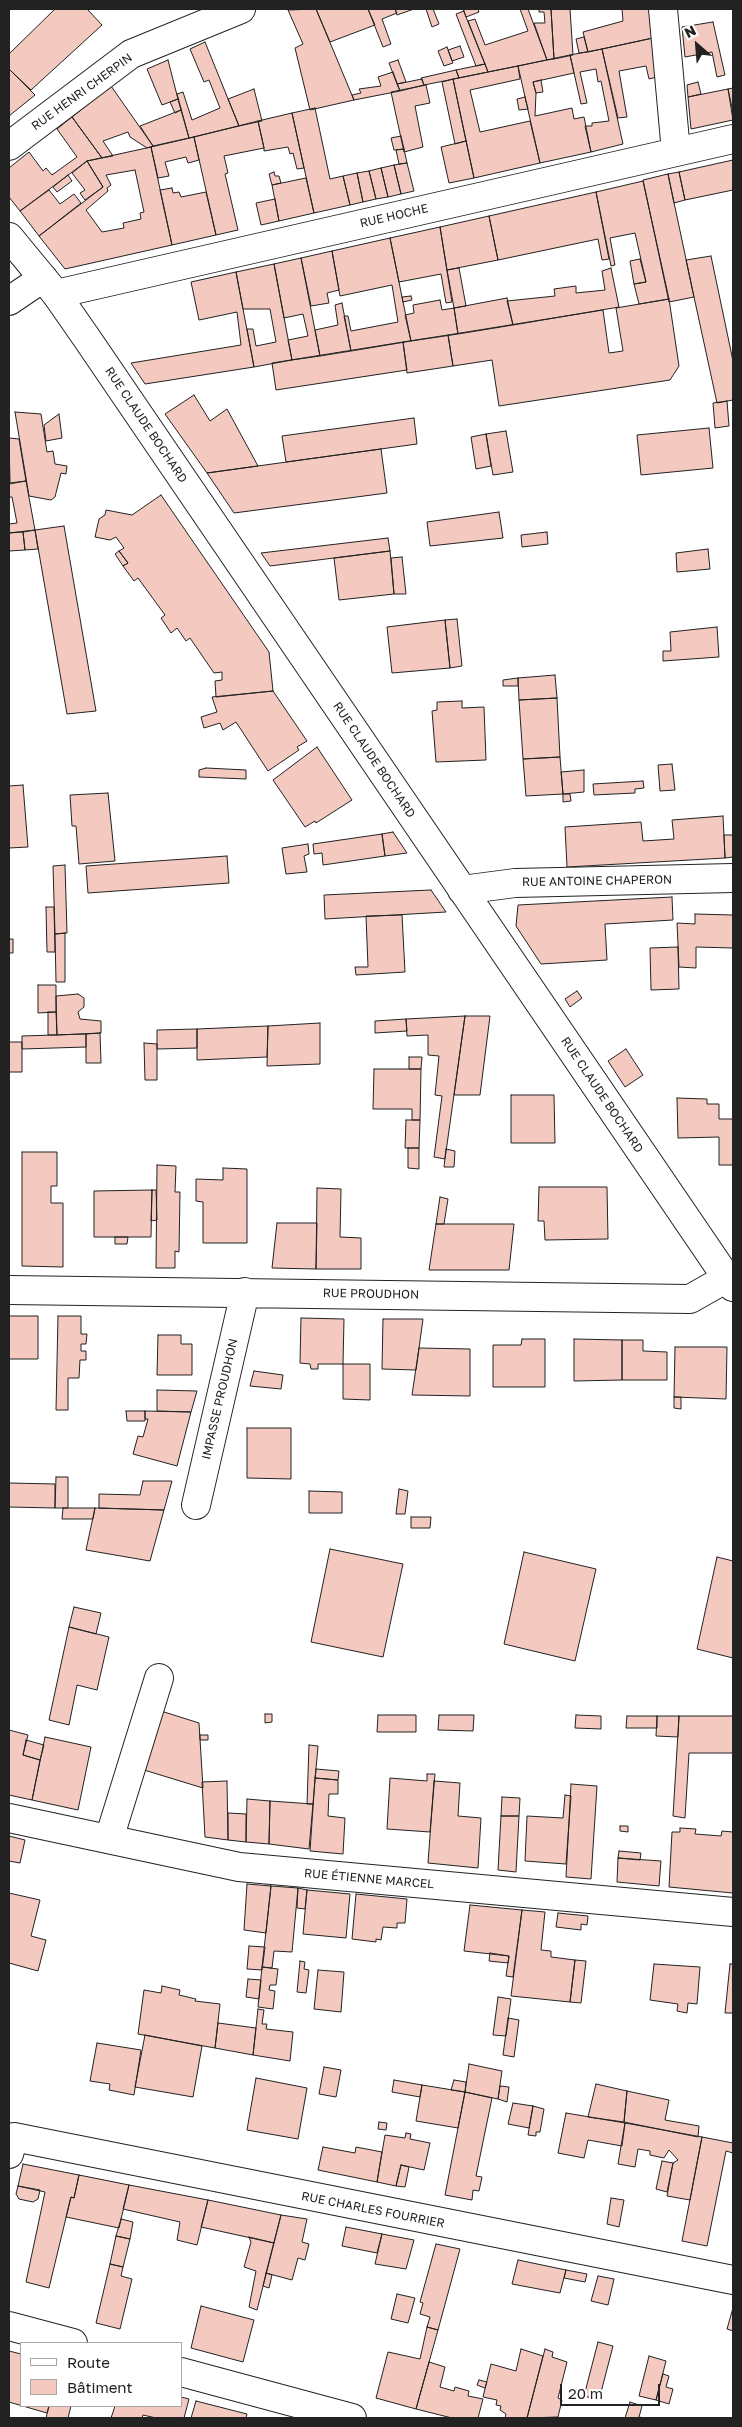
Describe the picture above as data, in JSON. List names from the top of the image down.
{
  "streets": {
    "street": [
      "RUE HENRI CHERPIN",
      "RUE HOCHE",
      "RUE CLAUDE BOCHARD",
      "RUE ANTOINE CHAPERON",
      "RUE PROUDHON",
      "IMPASSE PROUDHON",
      "RUE ÉTIENNE MARCEL",
      "RUE CHARLES FOURRIER"
    ]
  },
  "crossings": [
    ["RUE HOCHE", "RUE CLAUDE BOCHARD"],
    ["RUE CLAUDE BOCHARD", "RUE ANTOINE CHAPERON"],
    ["RUE CLAUDE BOCHARD", "RUE PROUDHON"],
    ["RUE PROUDHON", "IMPASSE PROUDHON"]
  ],
  "legend": ["Route", "Bâtiment"],
  "scale_bar": "20 m",
  "north": "top left"
}
